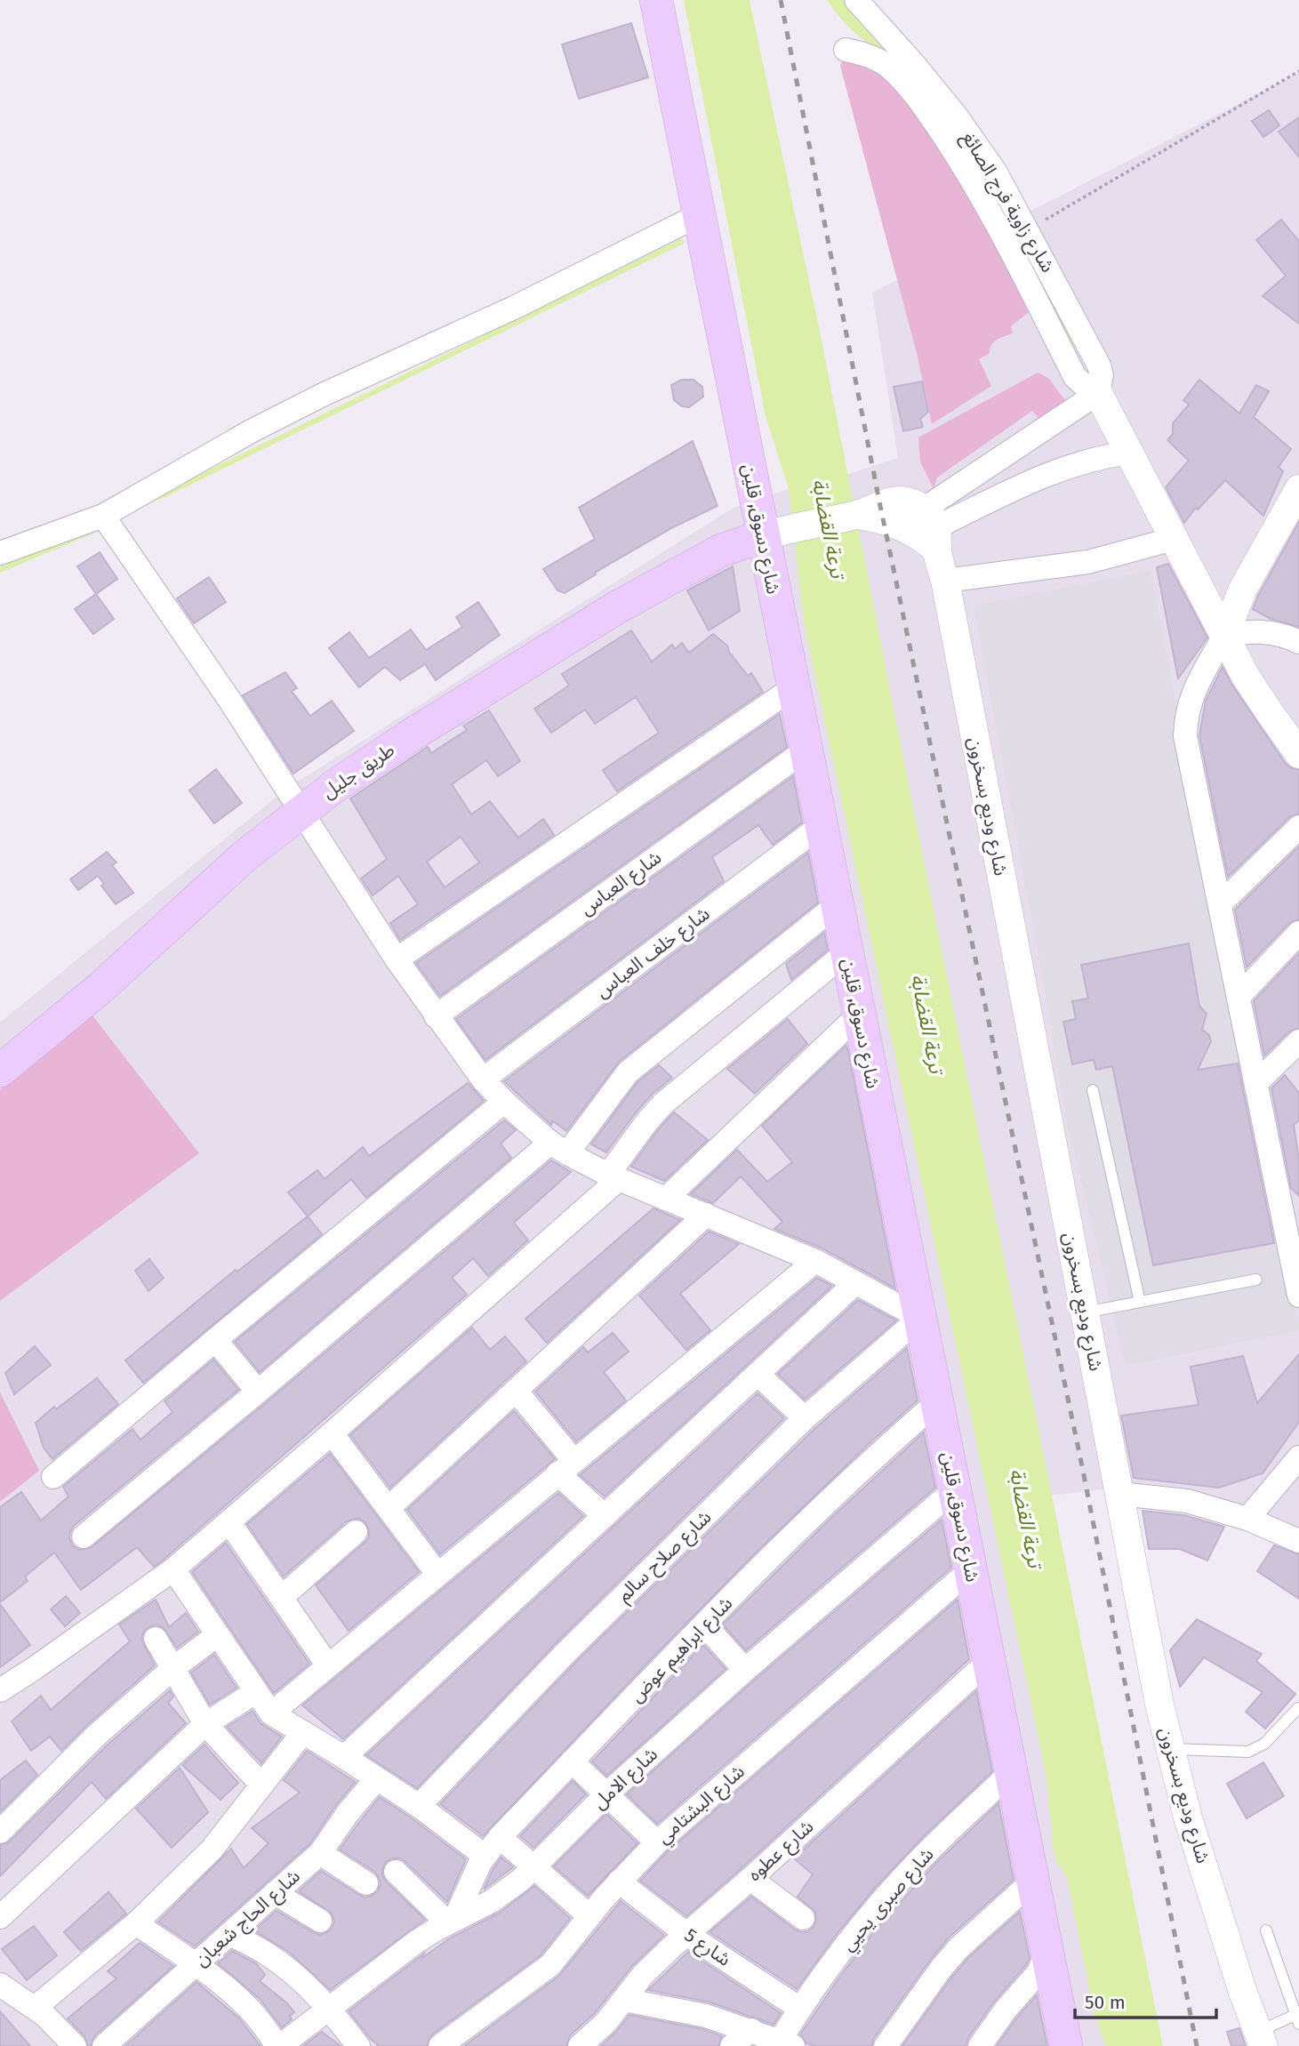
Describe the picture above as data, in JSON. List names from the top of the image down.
{
  "streets": {
    "main road": ["شارع دسوق, قلين", "طريق جليل"],
    "street": [
      "شارع زاوية فرج الصائغ",
      "شارع وديع بسخرون",
      "شارع العباس",
      "شارع خلف العباس",
      "شارع صلاح سالم",
      "شارع ابراهيم عوض",
      "شارع الامل",
      "شارع البشتامي",
      "شارع عطوه",
      "شارع صبرى يحيي",
      "شارع الحاج شعبان",
      "شارع 5"
    ]
  },
  "crossings": [
    ["شارع دسوق, قلين", "طريق جليل"],
    ["شارع دسوق, قلين", "شارع العباس"],
    ["شارع دسوق, قلين", "شارع خلف العباس"],
    ["شارع دسوق, قلين", "شارع صلاح سالم"],
    ["شارع دسوق, قلين", "شارع ابراهيم عوض"],
    ["شارع دسوق, قلين", "شارع الامل"],
    ["شارع دسوق, قلين", "شارع البشتامي"],
    ["شارع دسوق, قلين", "شارع عطوه"],
    ["شارع دسوق, قلين", "شارع صبرى يحيي"],
    ["شارع ابراهيم عوض", "شارع الامل"],
    ["شارع البشتامي", "شارع 5"],
    ["شارع عطوه", "شارع 5"],
    ["شارع صبرى يحيي", "شارع 5"]
  ],
  "water": ["ترعة القضابة"],
  "scale_bar": "50 m"
}
